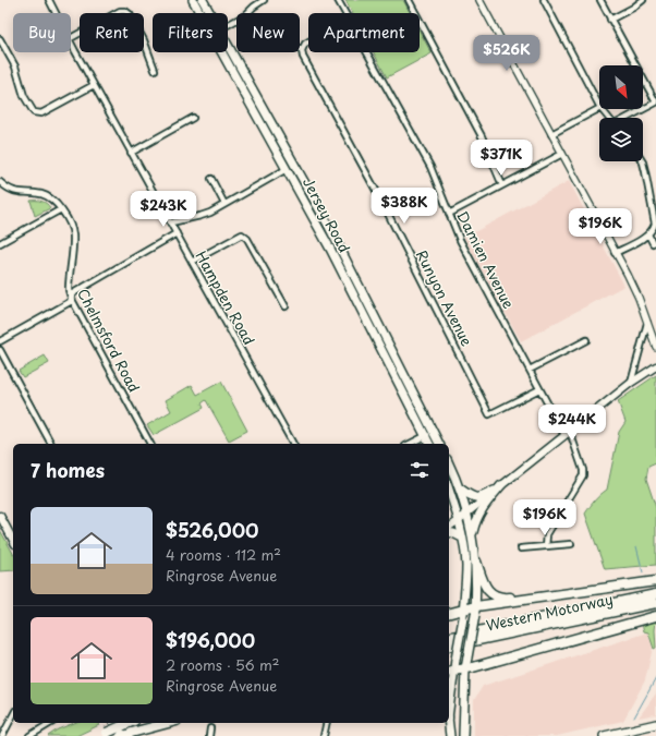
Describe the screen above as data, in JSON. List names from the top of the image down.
{
  "streets": {
    "highway": ["Jersey Road", "Western Motorway"],
    "street": [
      "Damien Avenue",
      "Hampden Road",
      "Runyon Avenue",
      "Chelmsford Road"
    ]
  },
  "crossings": [
    ["Damien Avenue", "Runyon Avenue"]
  ],
  "north": "bottom right",
  "page": {
    "chip": [
      "Buy",
      "Rent",
      "Filters",
      "New",
      "Apartment"
    ],
    "price": [
      "$526K",
      "$371K",
      "$388K",
      "$243K",
      "$196K",
      "$244K",
      "$196K"
    ],
    "heading": "7 homes",
    "list": [
      {
        "name": "$526,000",
        "note": "4 rooms · 112 m² · Ringrose Avenue"
      },
      {
        "name": "$196,000",
        "note": "2 rooms · 56 m² · Ringrose Avenue"
      }
    ]
  }
}
